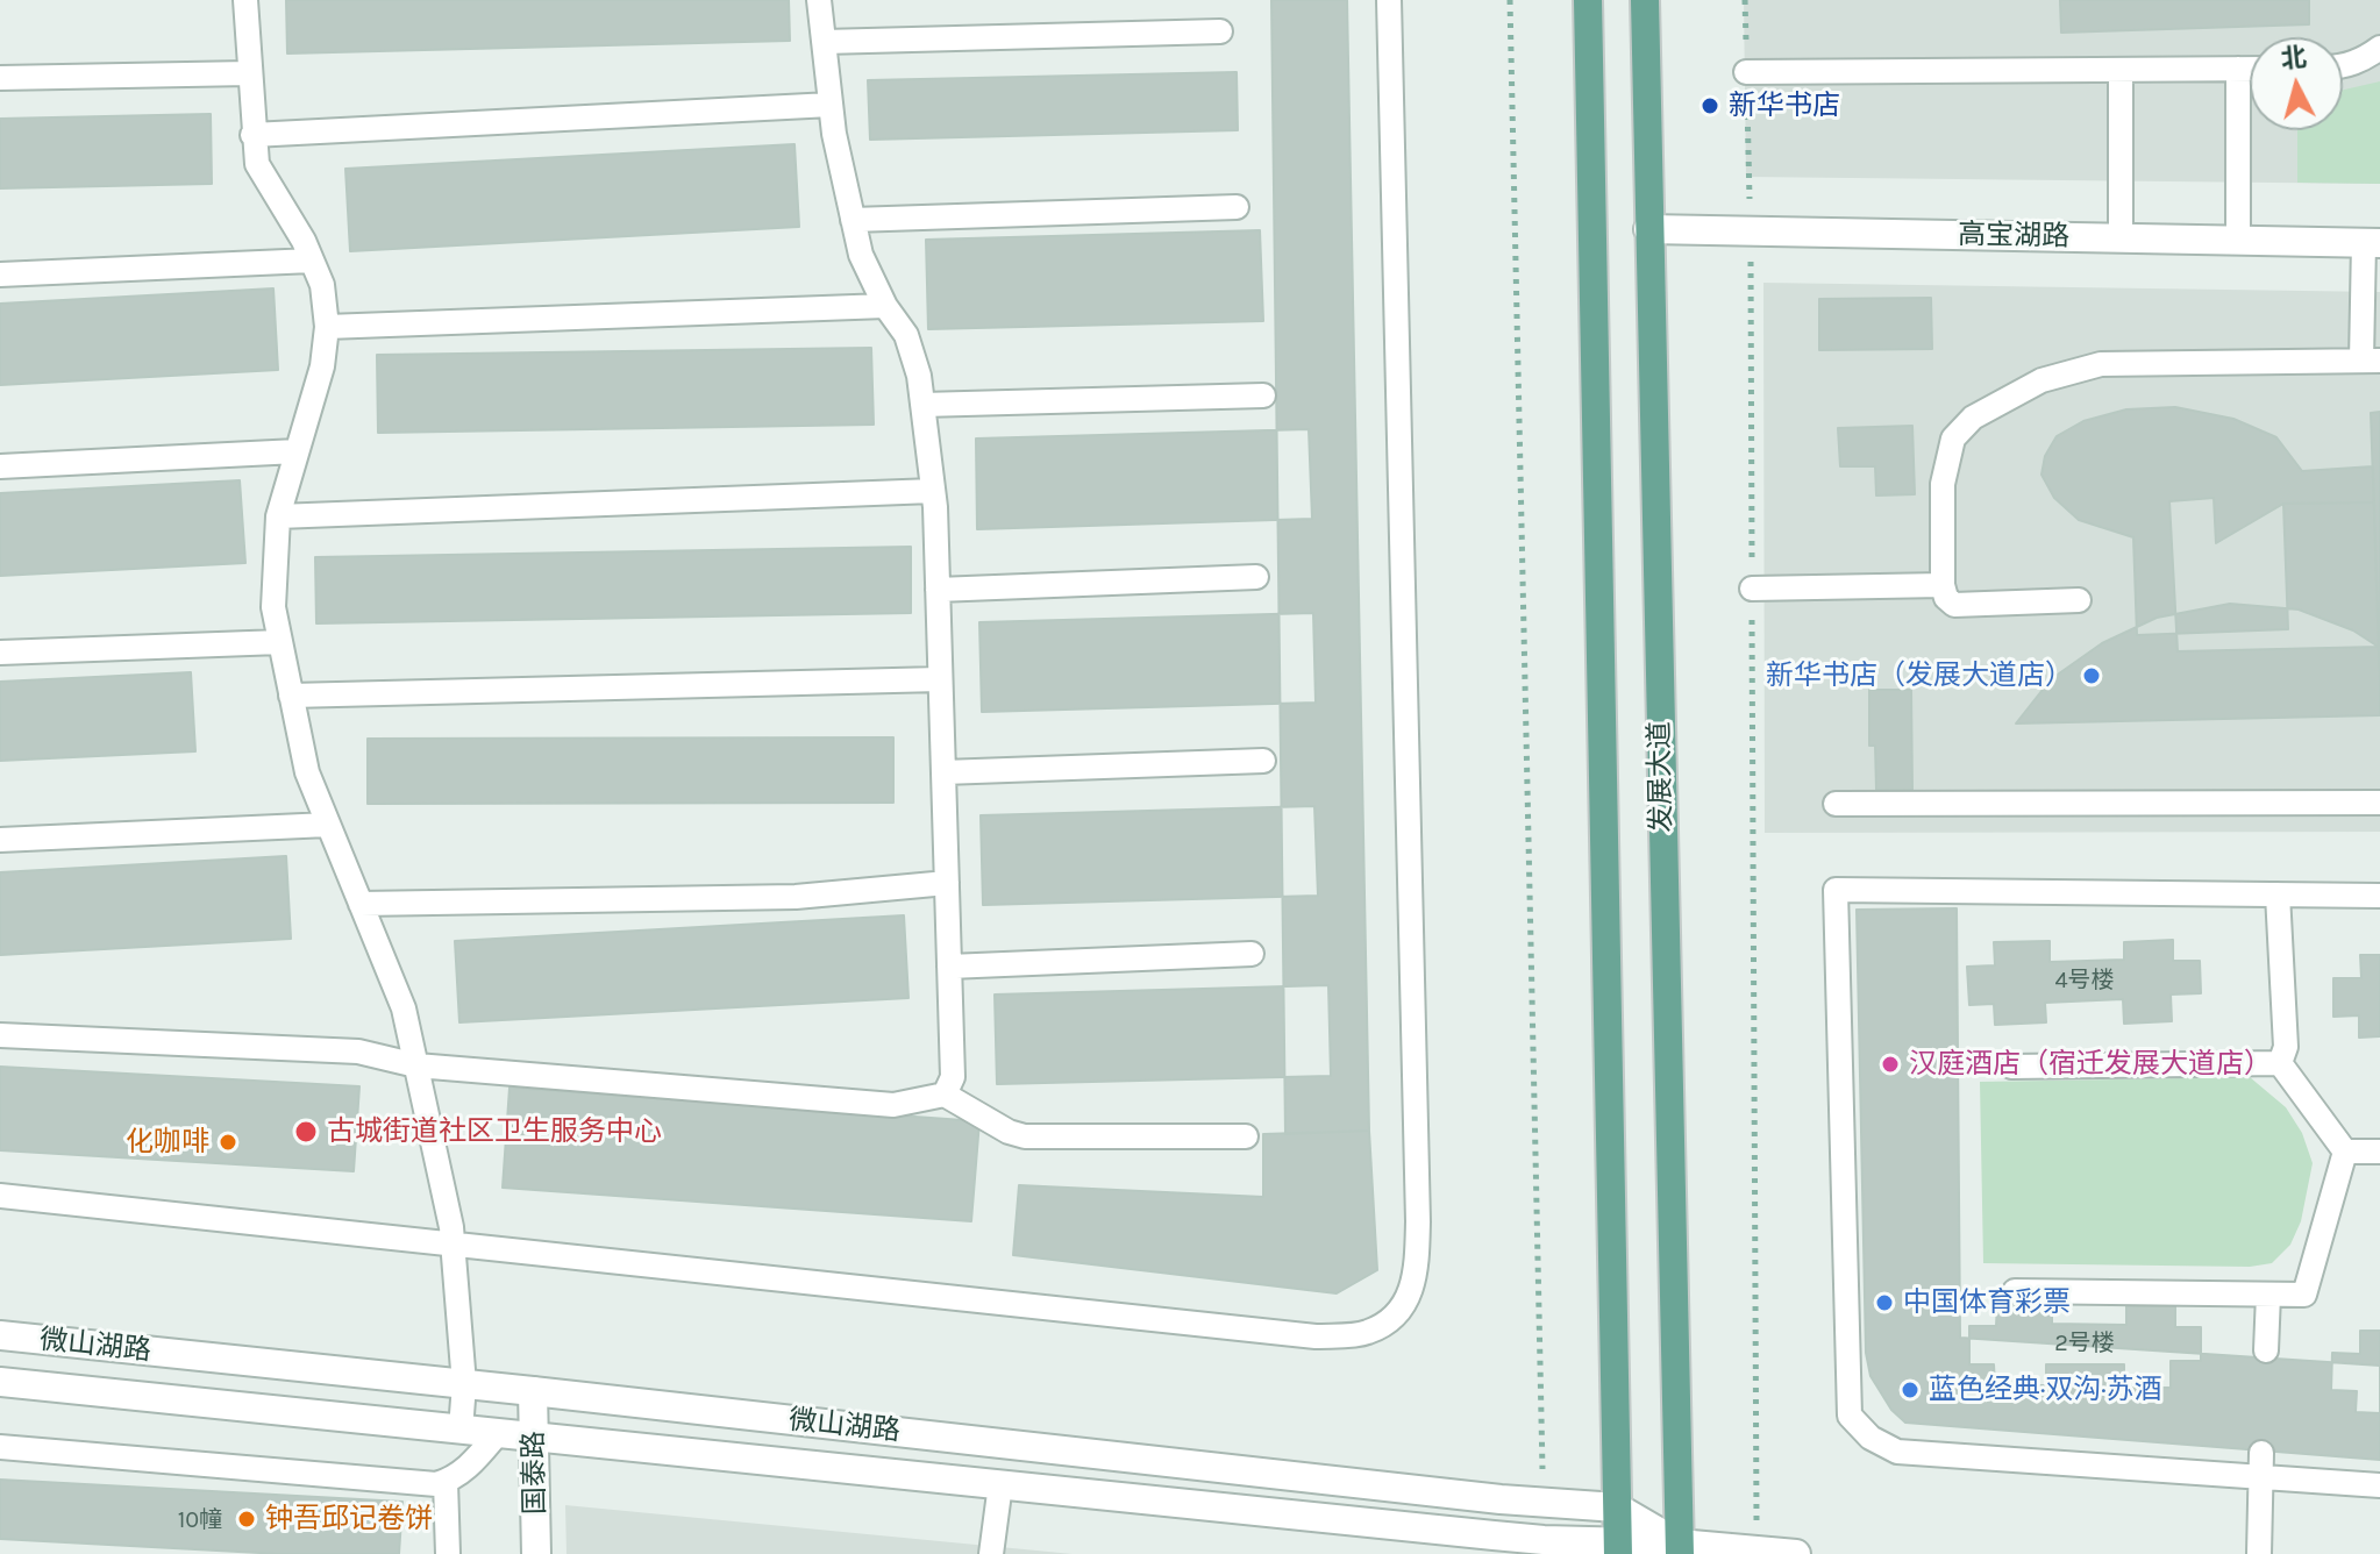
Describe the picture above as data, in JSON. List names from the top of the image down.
{
  "streets": {
    "main road": ["发展大道"],
    "street": ["高宝湖路", "微山湖路", "国泰路"]
  },
  "crossings": [
    ["高宝湖路", "发展大道"],
    ["发展大道", "微山湖路"],
    ["微山湖路", "国泰路"]
  ],
  "places": [
    "新华书店",
    "新华书店（发展大道店）",
    "汉庭酒店（宿迁发展大道店）",
    "古城街道社区卫生服务中心",
    "化咖啡",
    "中国体育彩票",
    "蓝色经典·双沟·苏酒",
    "钟吾邱记卷饼"
  ],
  "house_numbers": ["4号楼", "2号楼", "10幢"],
  "north": "top"
}
